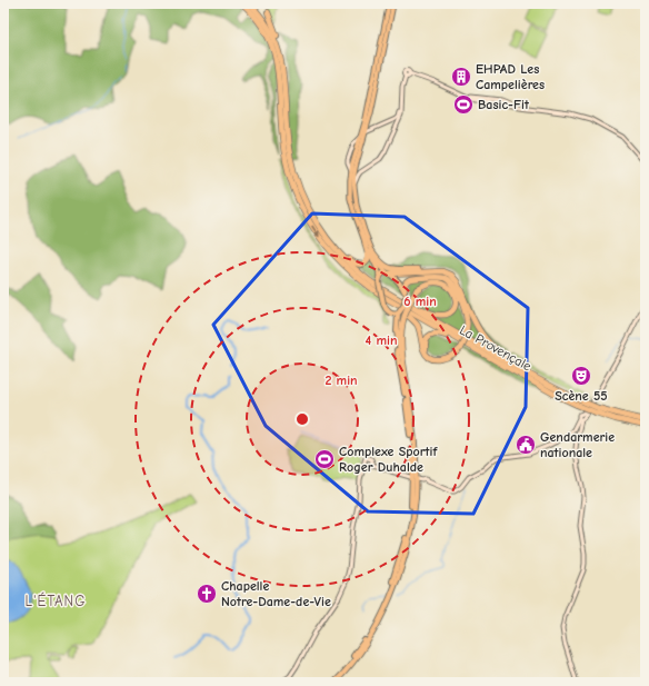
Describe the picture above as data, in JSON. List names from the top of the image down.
{
  "streets": {
    "highway": ["La Provençale"]
  },
  "districts": ["L'ÉTANG"],
  "places": {
    "building": ["EHPAD Les Campelières"],
    "sports": ["Basic-Fit", "Complexe Sportif Roger Duhalde"],
    "theatre": ["Scène 55"],
    "public building": ["Gendarmerie nationale"],
    "church": ["Chapelle Notre-Dame-de-Vie"]
  },
  "rings": ["6 min", "4 min", "2 min"]
}
